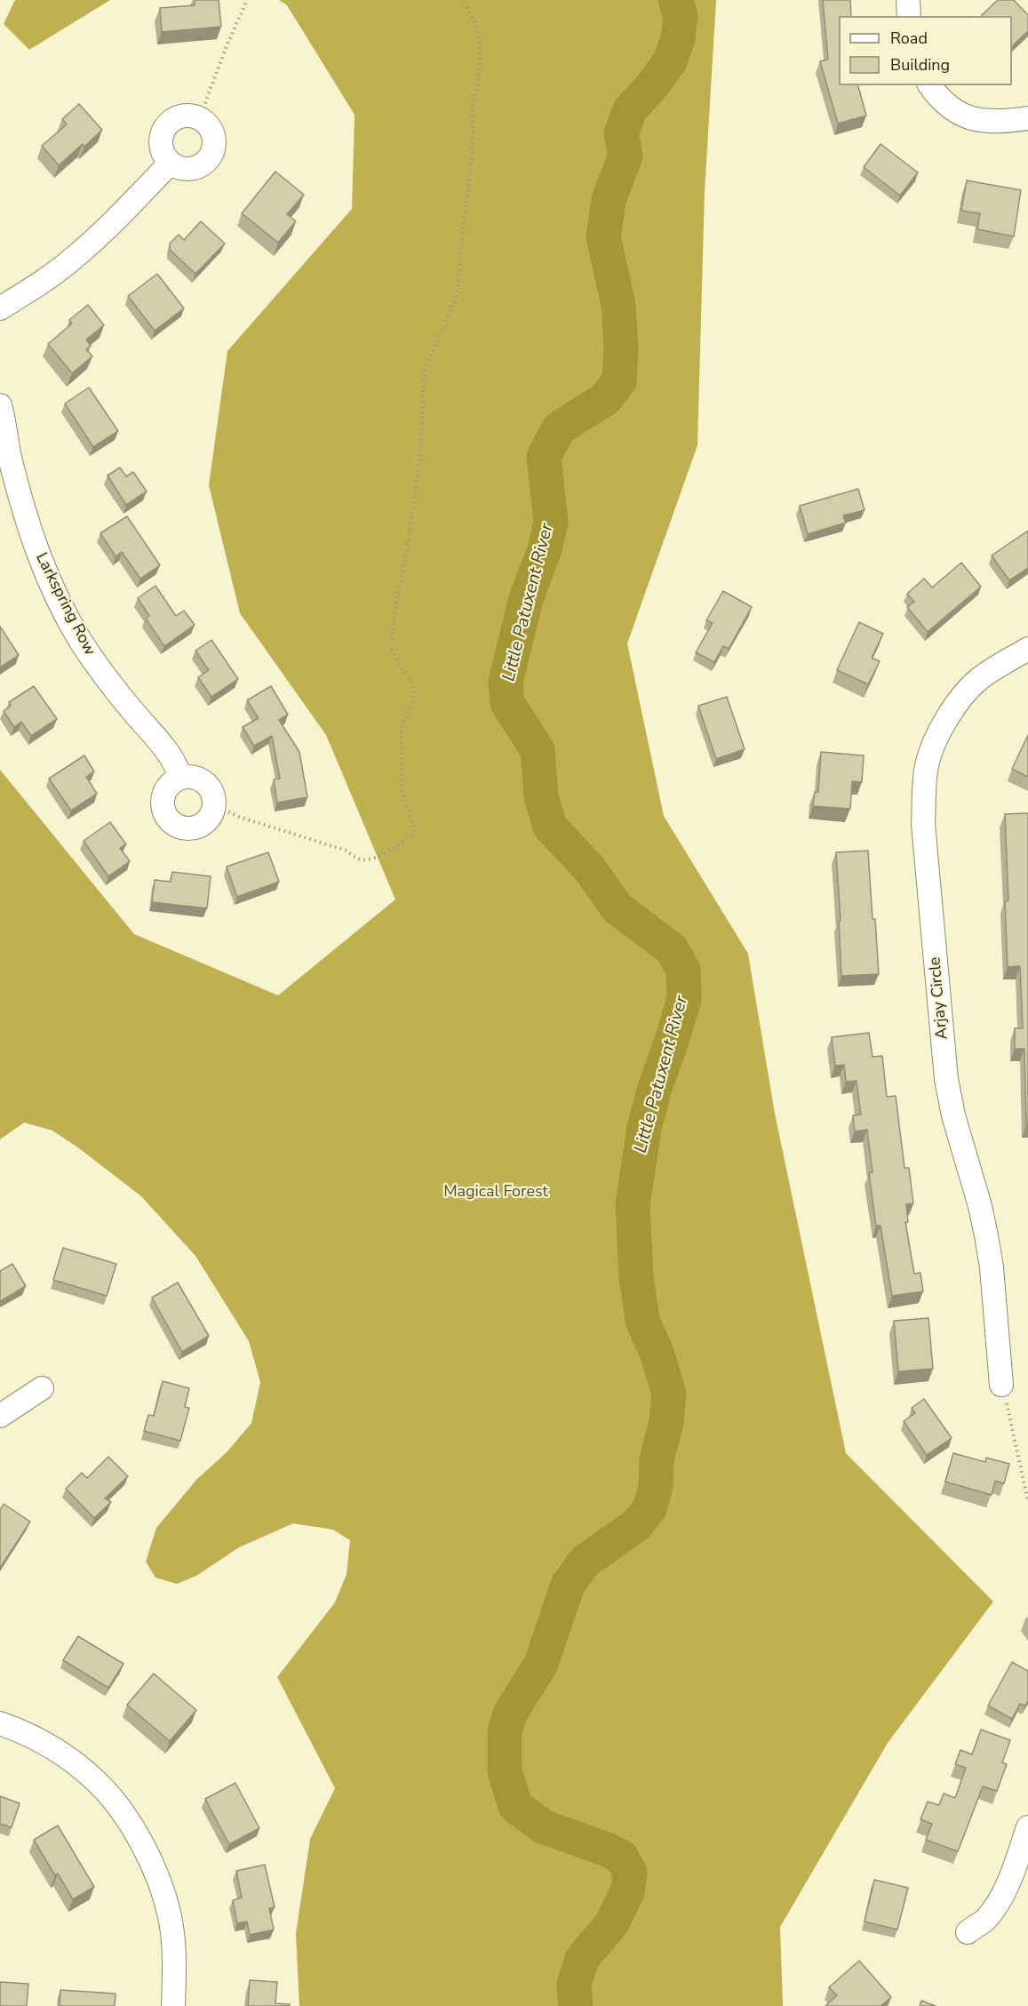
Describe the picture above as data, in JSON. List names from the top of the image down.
{
  "streets": {
    "street": ["Larkspring Row", "Arjay Circle"]
  },
  "water": ["Little Patuxent River"],
  "parks": ["Magical Forest"],
  "legend": ["Road", "Building"]
}
